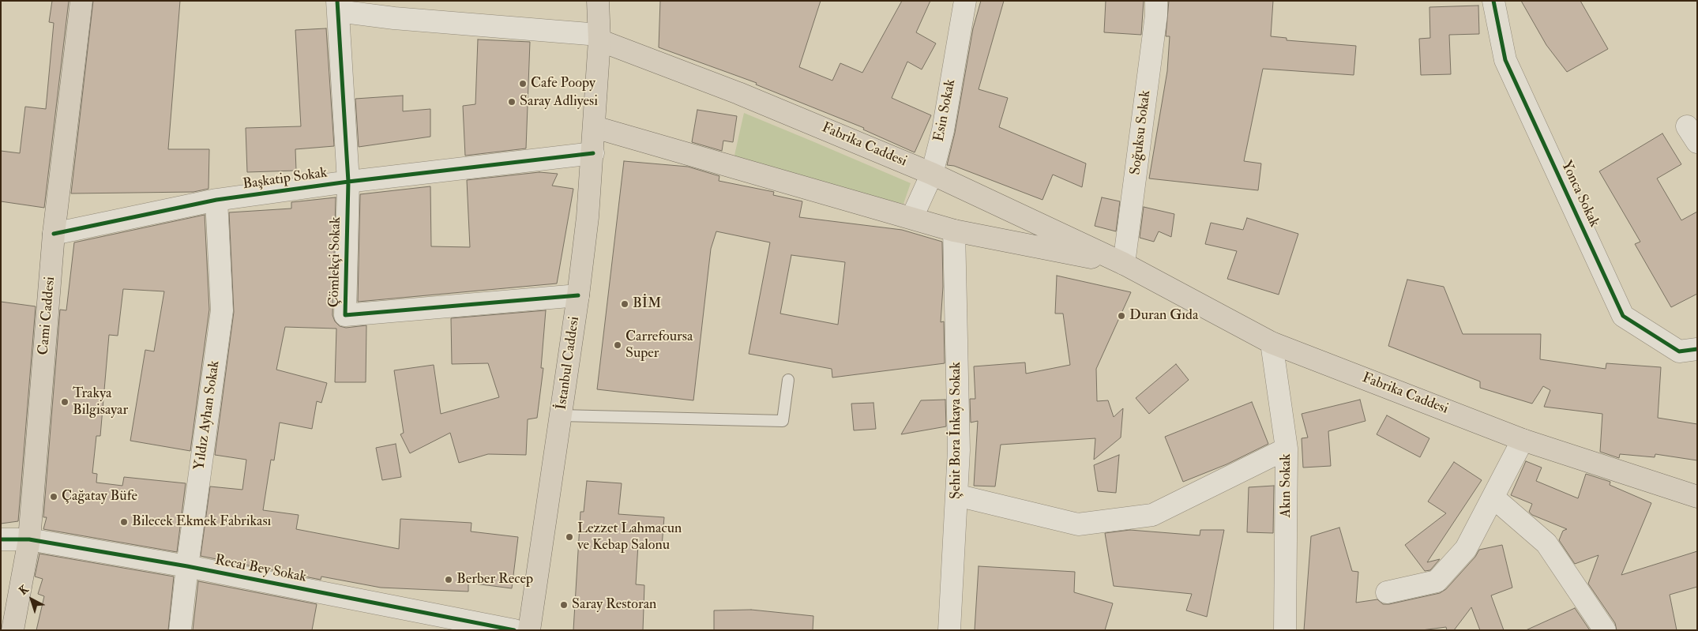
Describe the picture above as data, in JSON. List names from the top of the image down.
{
  "streets": {
    "main road": ["Fabrika Caddesi", "Cami Caddesi", "İstanbul Caddesi"],
    "street": [
      "Esin Sokak",
      "Soğuksu Sokak",
      "Başkatip Sokak",
      "Yonca Sokak",
      "Çömlekçi Sokak",
      "Yıldız Ayhan Sokak",
      "Şehit Bora İnkaya Sokak",
      "Akın Sokak",
      "Recai Bey Sokak"
    ]
  },
  "crossings": [
    ["Esin Sokak", "Fabrika Caddesi"],
    ["Soğuksu Sokak", "Fabrika Caddesi"],
    ["Fabrika Caddesi", "İstanbul Caddesi"],
    ["Fabrika Caddesi", "Şehit Bora İnkaya Sokak"],
    ["Fabrika Caddesi", "Akın Sokak"],
    ["Başkatip Sokak", "Çömlekçi Sokak"],
    ["Başkatip Sokak", "Cami Caddesi"],
    ["Başkatip Sokak", "İstanbul Caddesi"],
    ["Başkatip Sokak", "Yıldız Ayhan Sokak"],
    ["Çömlekçi Sokak", "İstanbul Caddesi"],
    ["Cami Caddesi", "Recai Bey Sokak"],
    ["Yıldız Ayhan Sokak", "Recai Bey Sokak"]
  ],
  "places": [
    "Cafe Poopy",
    "Saray Adliyesi",
    "BİM",
    "Duran Gıda",
    "Carrefoursa Super",
    "Trakya Bilgisayar",
    "Çağatay Büfe",
    "Bilecek Ekmek Fabrikası",
    "Lezzet Lahmacun ve Kebap Salonu",
    "Berber Recep",
    "Saray Restoran"
  ],
  "north": "top left"
}
